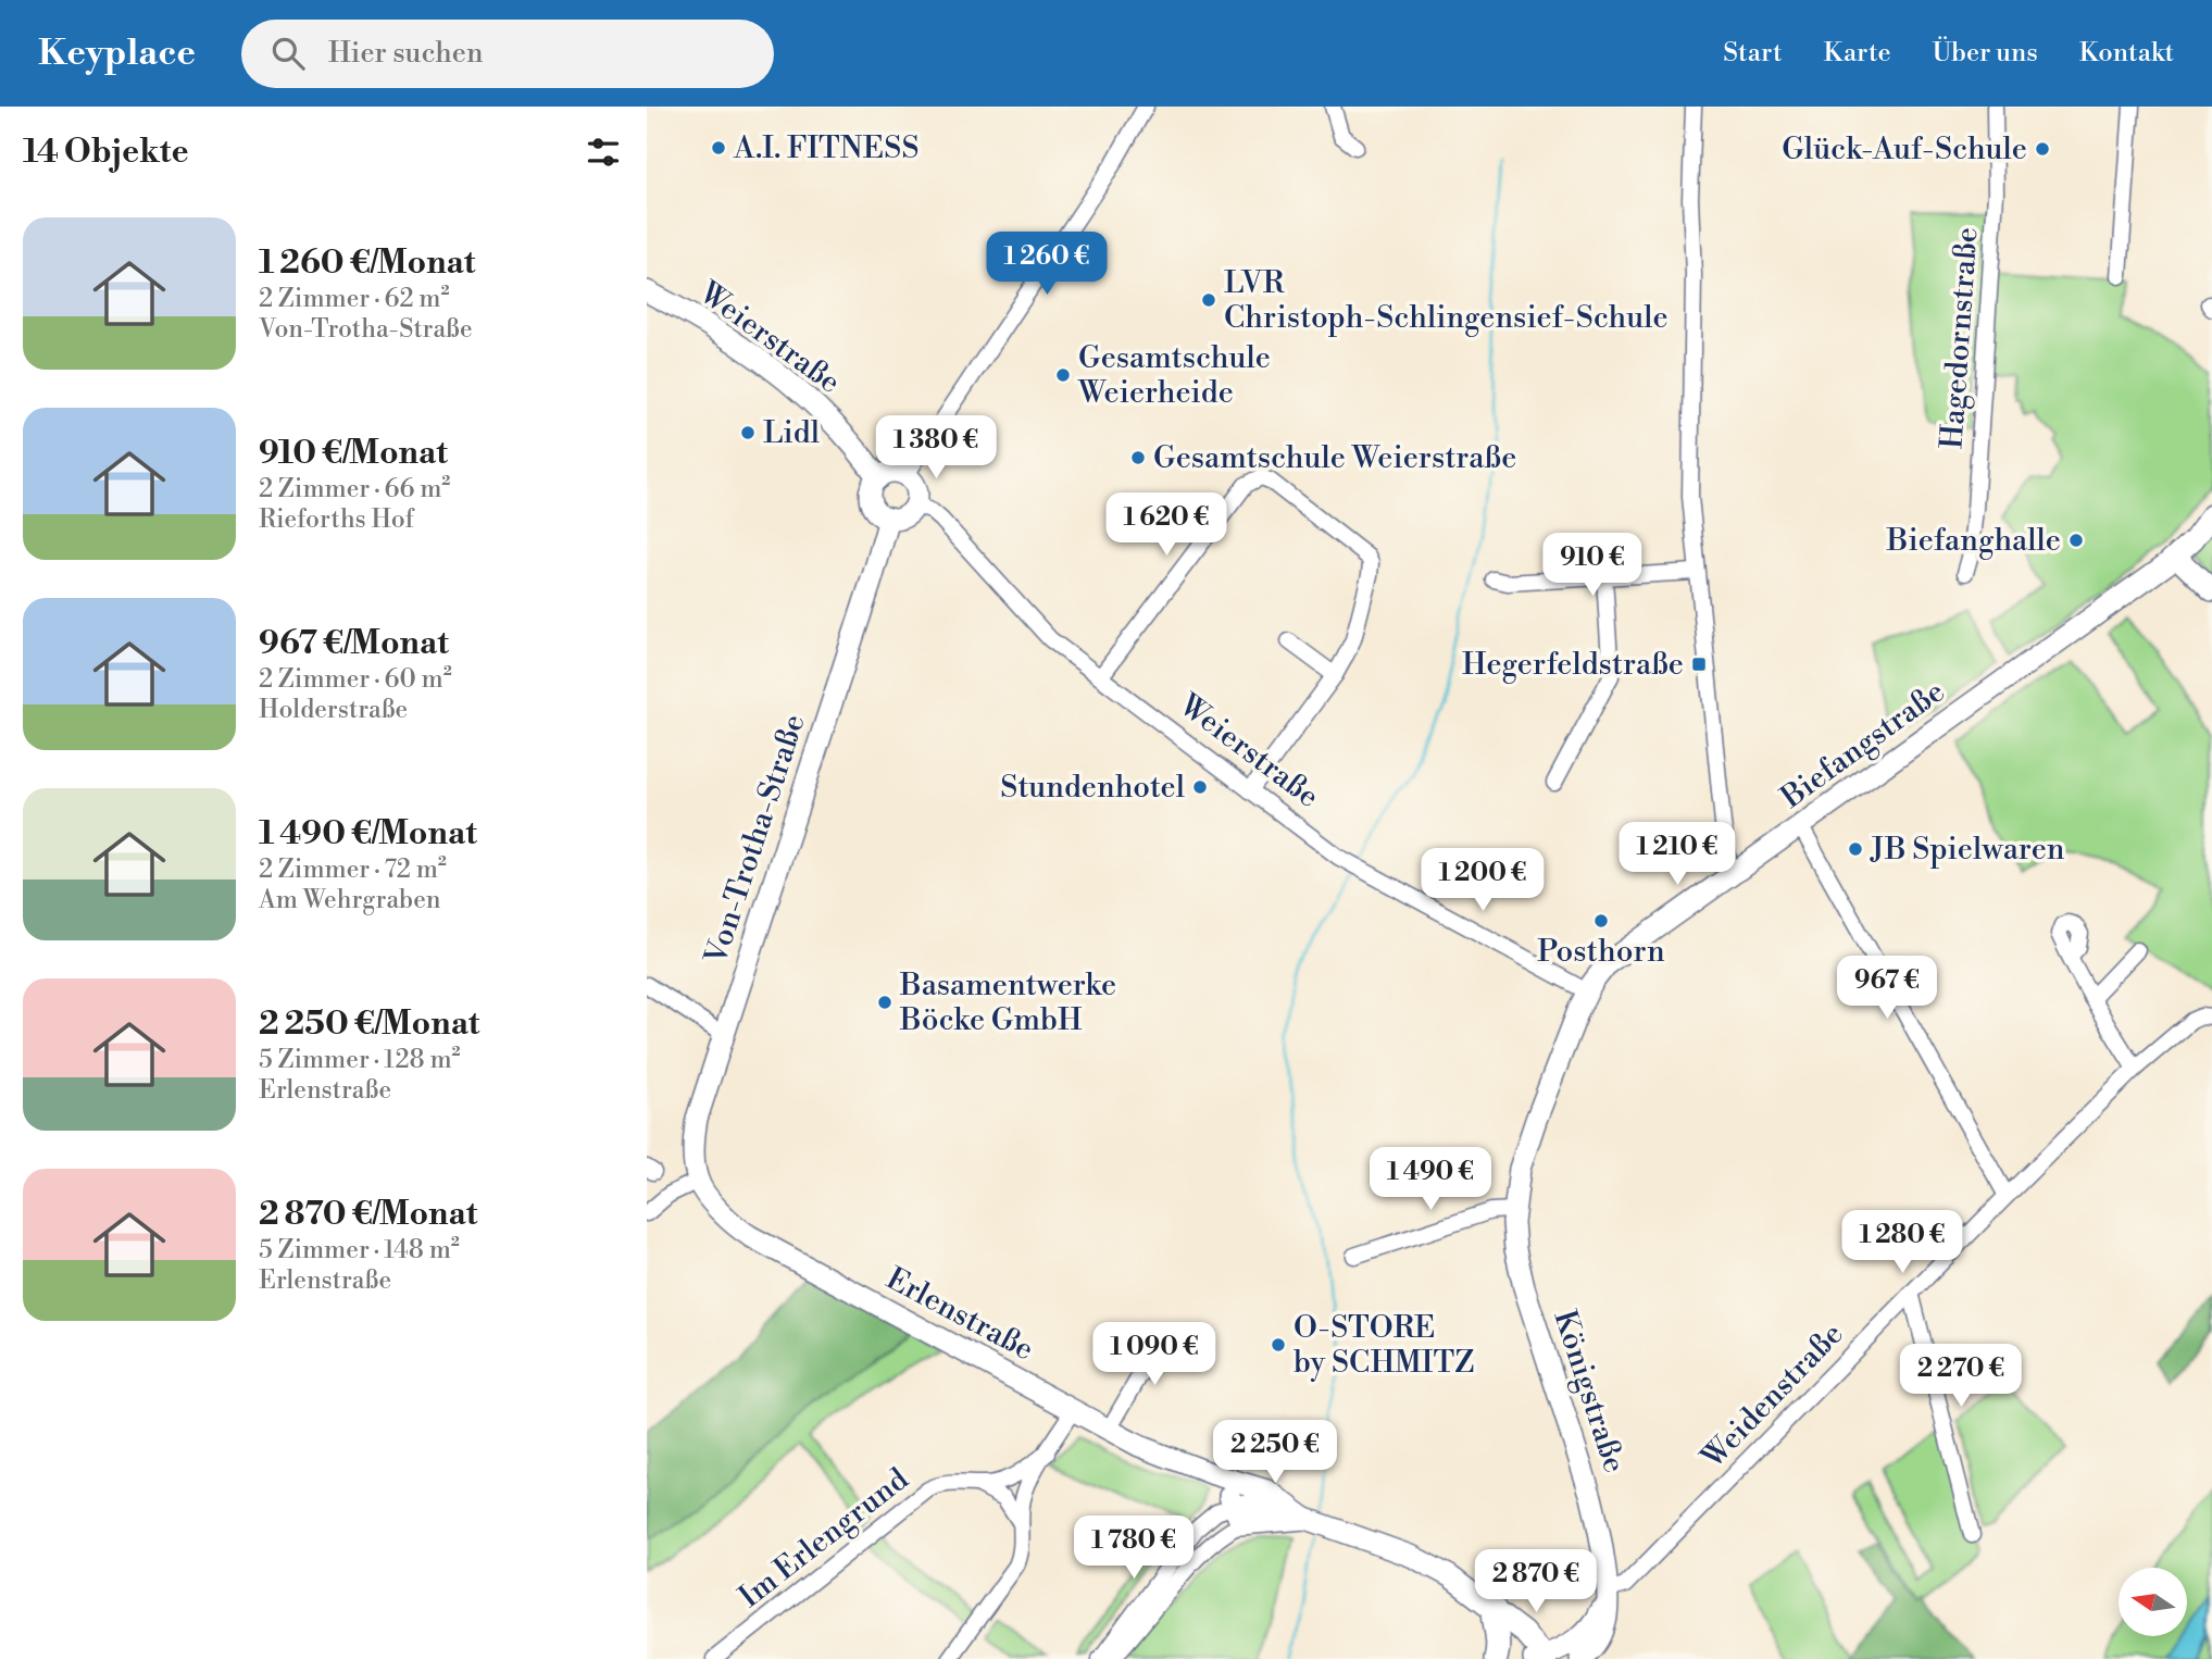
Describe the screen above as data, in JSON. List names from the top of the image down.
{
  "streets": {
    "main road": [
      "Weierstraße",
      "Biefangstraße",
      "Von-Trotha-Straße",
      "Erlenstraße",
      "Königstraße"
    ],
    "street": ["Hagedornstraße", "Weidenstraße", "Im Erlengrund"]
  },
  "crossings": [
    ["Weierstraße", "Biefangstraße"],
    ["Weierstraße", "Von-Trotha-Straße"],
    ["Biefangstraße", "Königstraße"],
    ["Von-Trotha-Straße", "Erlenstraße"],
    ["Erlenstraße", "Königstraße"],
    ["Erlenstraße", "Im Erlengrund"],
    ["Königstraße", "Weidenstraße"]
  ],
  "places": {
    "other": [
      "A.I. FITNESS",
      "Glück-Auf-Schule",
      "LVR Christoph-Schlingensief-Schule",
      "Gesamtschule Weierheide",
      "Lidl",
      "Gesamtschule Weierstraße",
      "Biefanghalle",
      "Stundenhotel",
      "JB Spielwaren",
      "Posthorn",
      "Basamentwerke Böcke GmbH",
      "O-STORE by SCHMITZ"
    ],
    "transit": ["Hegerfeldstraße"]
  },
  "north": "left",
  "page": {
    "header": "Keyplace",
    "search": "Hier suchen",
    "nav": [
      "Start",
      "Karte",
      "Über uns",
      "Kontakt"
    ],
    "heading": "14 Objekte",
    "list": [
      {
        "name": "1 260 €/Monat",
        "note": "2 Zimmer · 62 m² · Von-Trotha-Straße"
      },
      {
        "name": "910 €/Monat",
        "note": "2 Zimmer · 66 m² · Rieforths Hof"
      },
      {
        "name": "967 €/Monat",
        "note": "2 Zimmer · 60 m² · Holderstraße"
      },
      {
        "name": "1 490 €/Monat",
        "note": "2 Zimmer · 72 m² · Am Wehrgraben"
      },
      {
        "name": "2 250 €/Monat",
        "note": "5 Zimmer · 128 m² · Erlenstraße"
      },
      {
        "name": "2 870 €/Monat",
        "note": "5 Zimmer · 148 m² · Erlenstraße"
      }
    ],
    "price": [
      "1 260 €",
      "1 380 €",
      "1 620 €",
      "910 €",
      "1 210 €",
      "1 200 €",
      "967 €",
      "1 490 €",
      "1 280 €",
      "1 090 €",
      "2 270 €",
      "2 250 €",
      "1 780 €",
      "2 870 €"
    ]
  }
}
